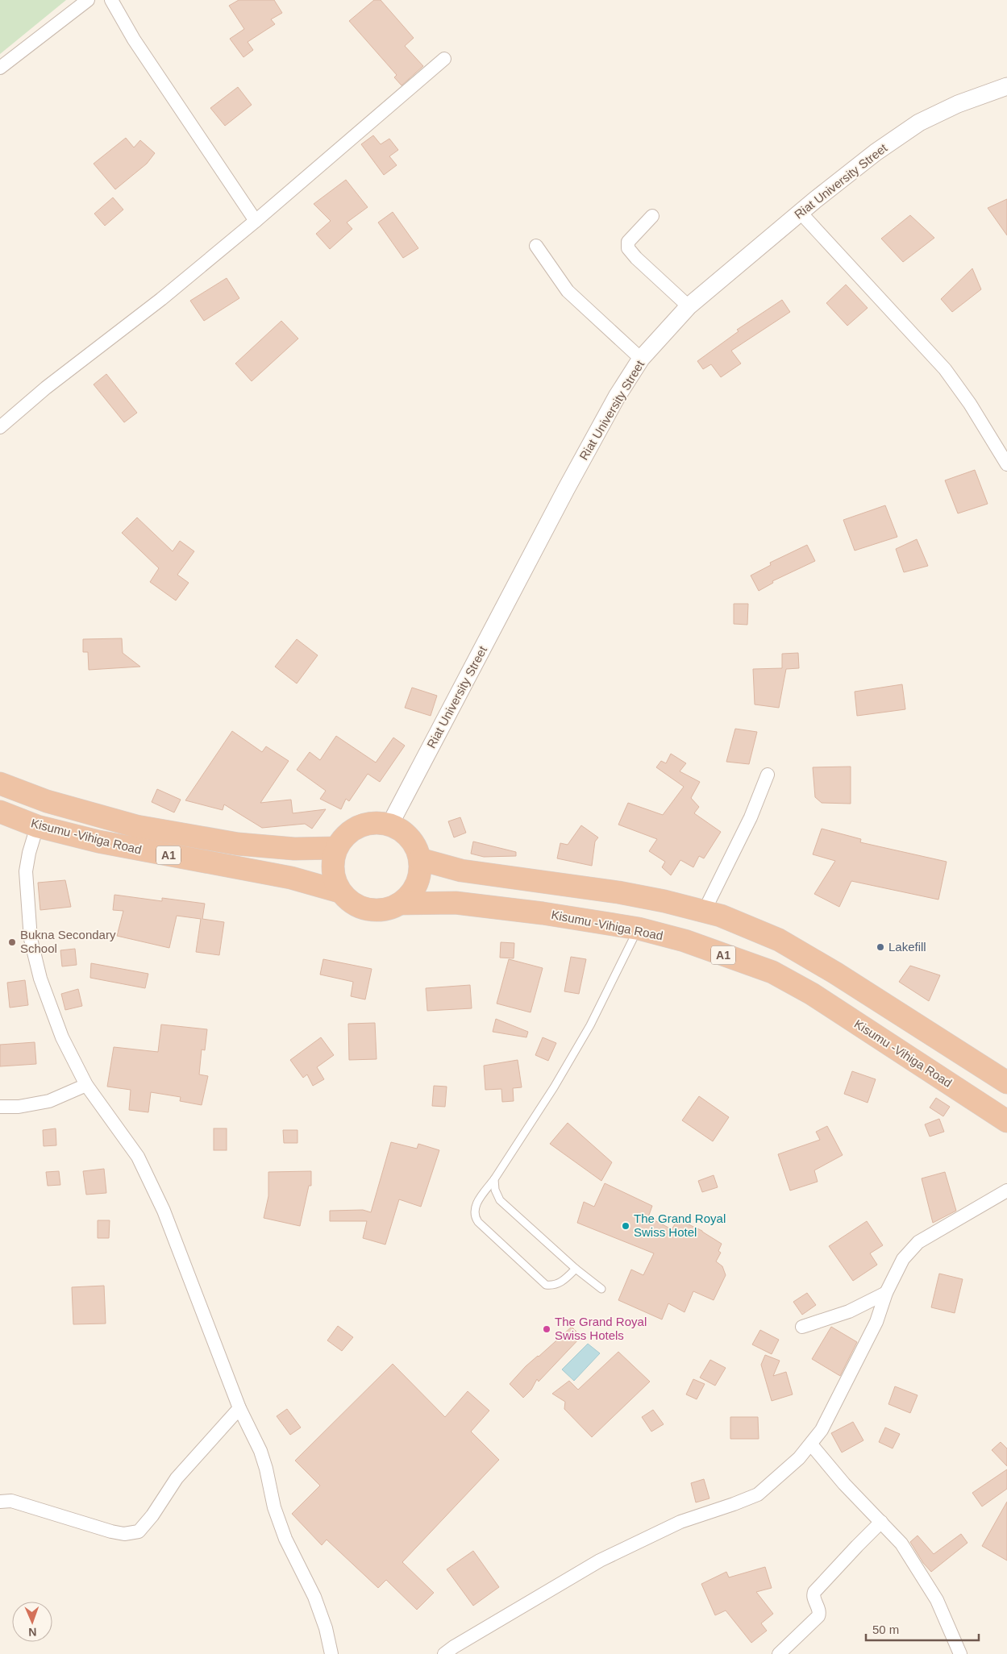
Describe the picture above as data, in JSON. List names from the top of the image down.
{
  "streets": {
    "highway": ["Kisumu -Vihiga Road", "A1"],
    "street": ["Riat University Street"]
  },
  "crossings": [
    ["Riat University Street", "Kisumu -Vihiga Road"],
    ["Riat University Street", "A1"],
    ["Kisumu -Vihiga Road", "A1"]
  ],
  "places": [
    "Bukna Secondary School",
    "Lakefill",
    "The Grand Royal Swiss Hotel",
    "The Grand Royal Swiss Hotels"
  ],
  "scale_bar": "50 m",
  "north": "bottom"
}
